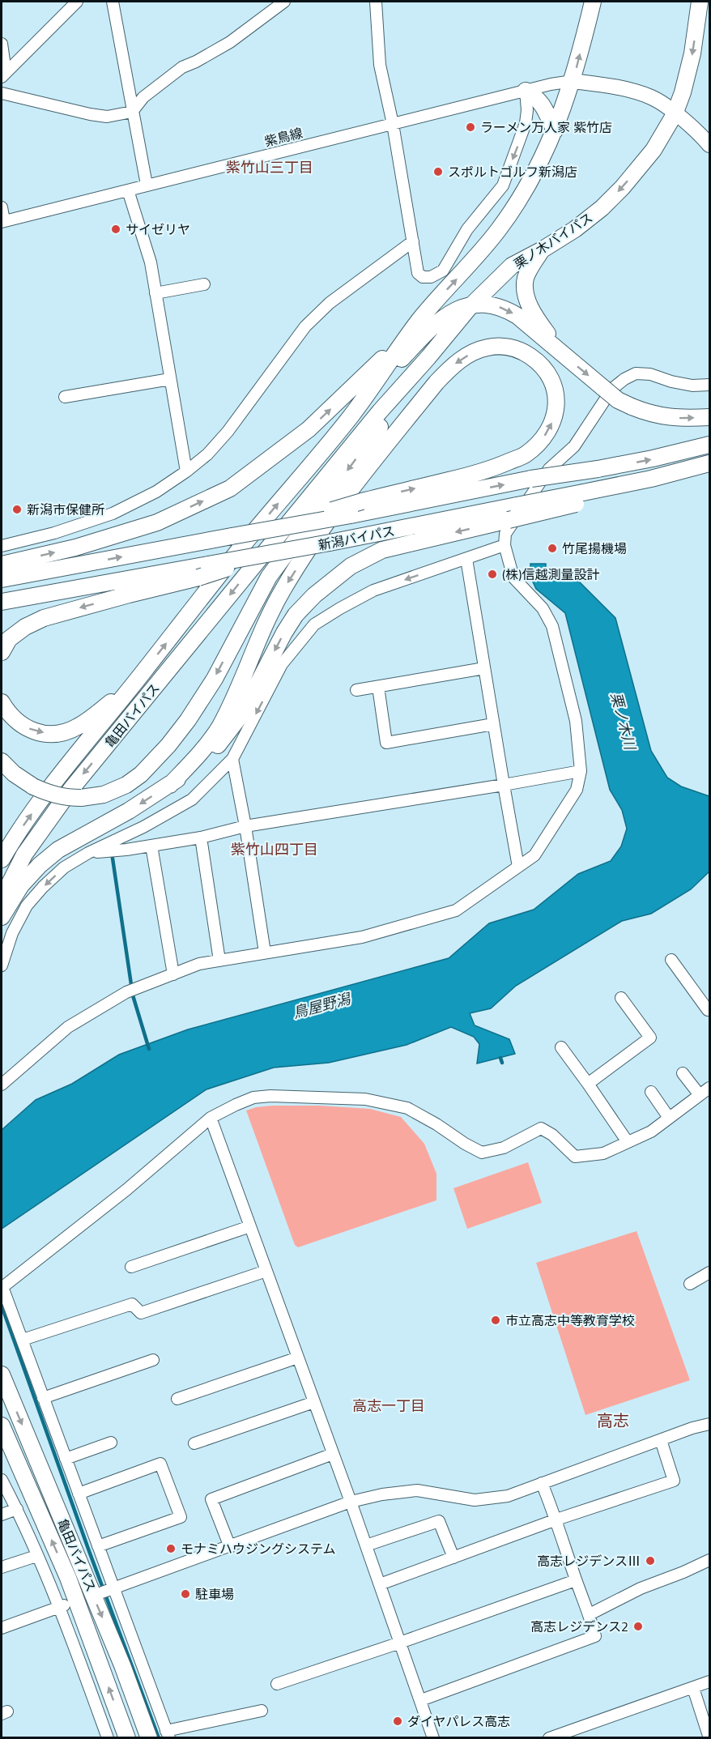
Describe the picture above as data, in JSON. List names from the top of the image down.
{
  "streets": {
    "highway": ["栗ノ木バイパス", "新潟バイパス", "亀田バイパス"],
    "street": ["紫鳥線"]
  },
  "crossings": [
    ["栗ノ木バイパス", "新潟バイパス"],
    ["栗ノ木バイパス", "亀田バイパス"],
    ["新潟バイパス", "亀田バイパス"]
  ],
  "districts": [
    "紫竹山三丁目",
    "紫竹山四丁目",
    "高志一丁目",
    "高志"
  ],
  "water": ["栗ノ木川", "鳥屋野潟"],
  "places": [
    "ラーメン万人家 紫竹店",
    "スポルトゴルフ新潟店",
    "サイゼリヤ",
    "新潟市保健所",
    "竹尾揚機場",
    "(株)信越測量設計",
    "市立高志中等教育学校",
    "モナミハウジングシステム",
    "高志レジデンスⅢ",
    "駐車場",
    "高志レジデンス2",
    "ダイヤパレス高志"
  ]
}
